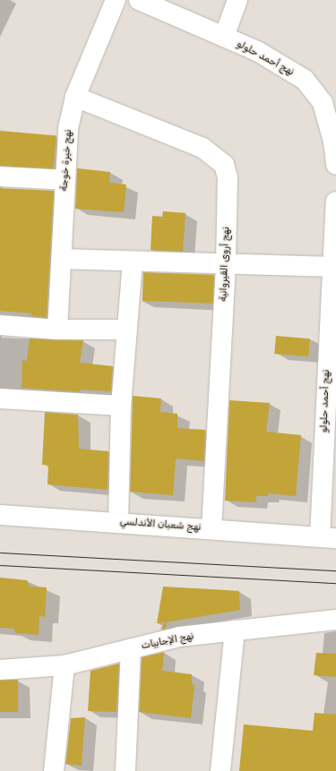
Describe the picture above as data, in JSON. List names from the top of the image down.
{
  "streets": {
    "street": [
      "نهج أحمد حلولو",
      "نهج خيرة خوجة",
      "نهج أروى القيروانية",
      "نهج شعبان الأندلسي",
      "نهج الإجابيات"
    ]
  },
  "crossings": [
    ["نهج أحمد حلولو", "نهج شعبان الأندلسي"],
    ["نهج خيرة خوجة", "نهج أروى القيروانية"],
    ["نهج أروى القيروانية", "نهج شعبان الأندلسي"]
  ]
}
